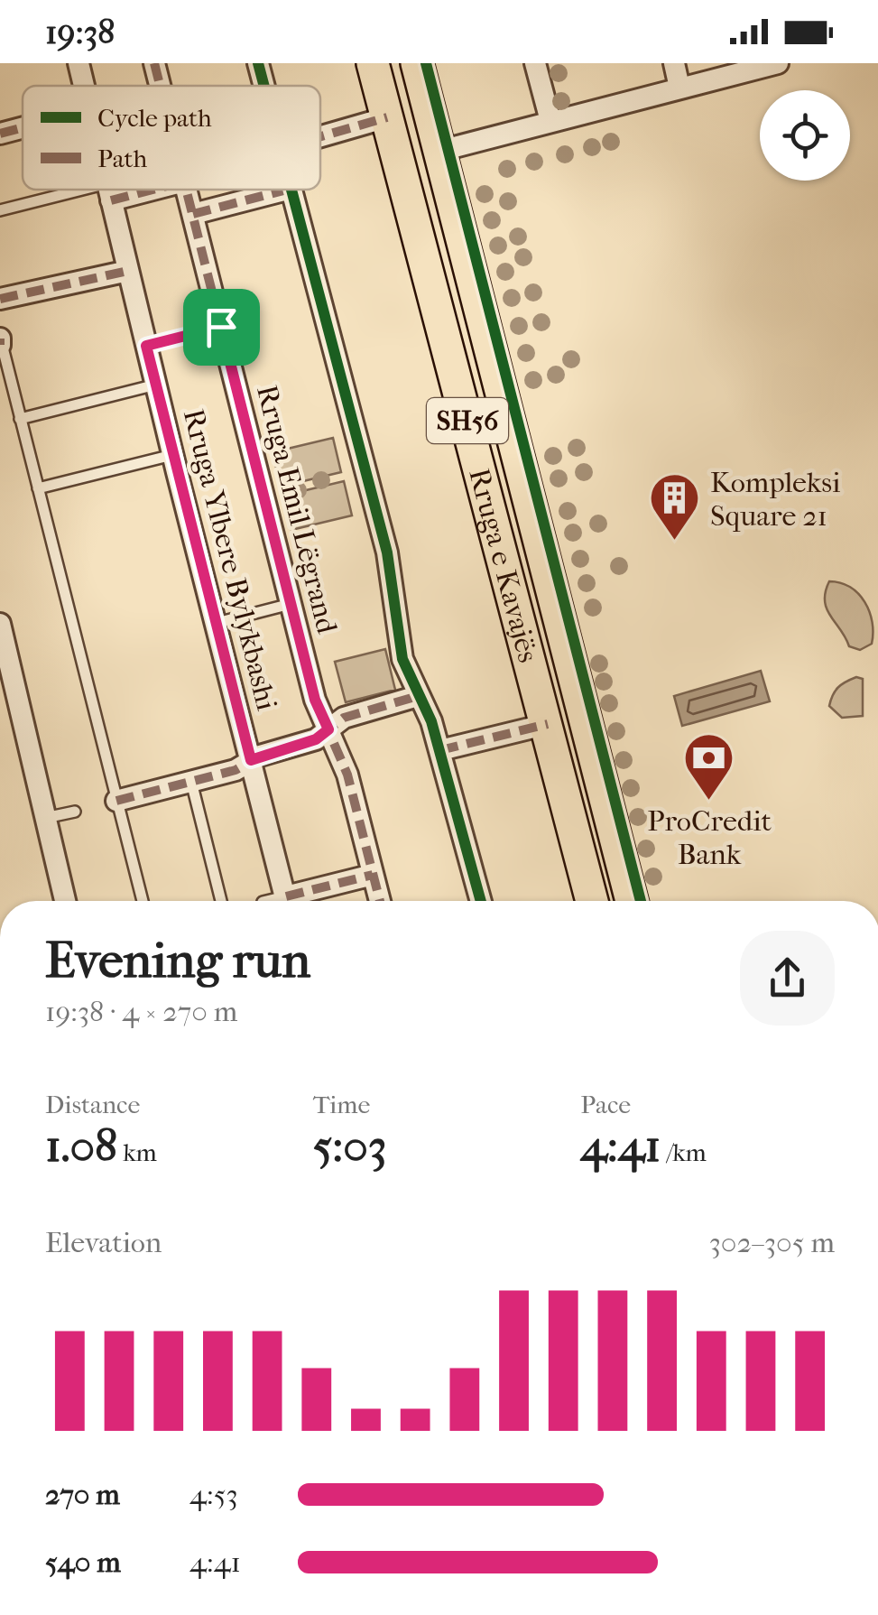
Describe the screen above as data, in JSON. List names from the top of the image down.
{
  "streets": {
    "main road": ["SH56", "Rruga e Kavajës"],
    "street": ["Rruga Emil Lëgrand", "Rruga Ylbere Bylykbashi"]
  },
  "places": {
    "building": ["Kompleksi Square 21"],
    "bank": ["ProCredit Bank"]
  },
  "legend": ["Cycle path", "Path"],
  "page": {
    "status": "19:38",
    "heading": ["Evening run", "19:38 · 4 × 270 m"],
    "stats": [
      ["Distance", "1.08 km"],
      ["Time", "5:03"],
      ["Pace", "4:41 /km"]
    ],
    "chart": ["Elevation", "302–305 m"],
    "list": [
      {
        "name": "270 m",
        "note": "4:53"
      },
      {
        "name": "540 m",
        "note": "4:41"
      }
    ]
  }
}
